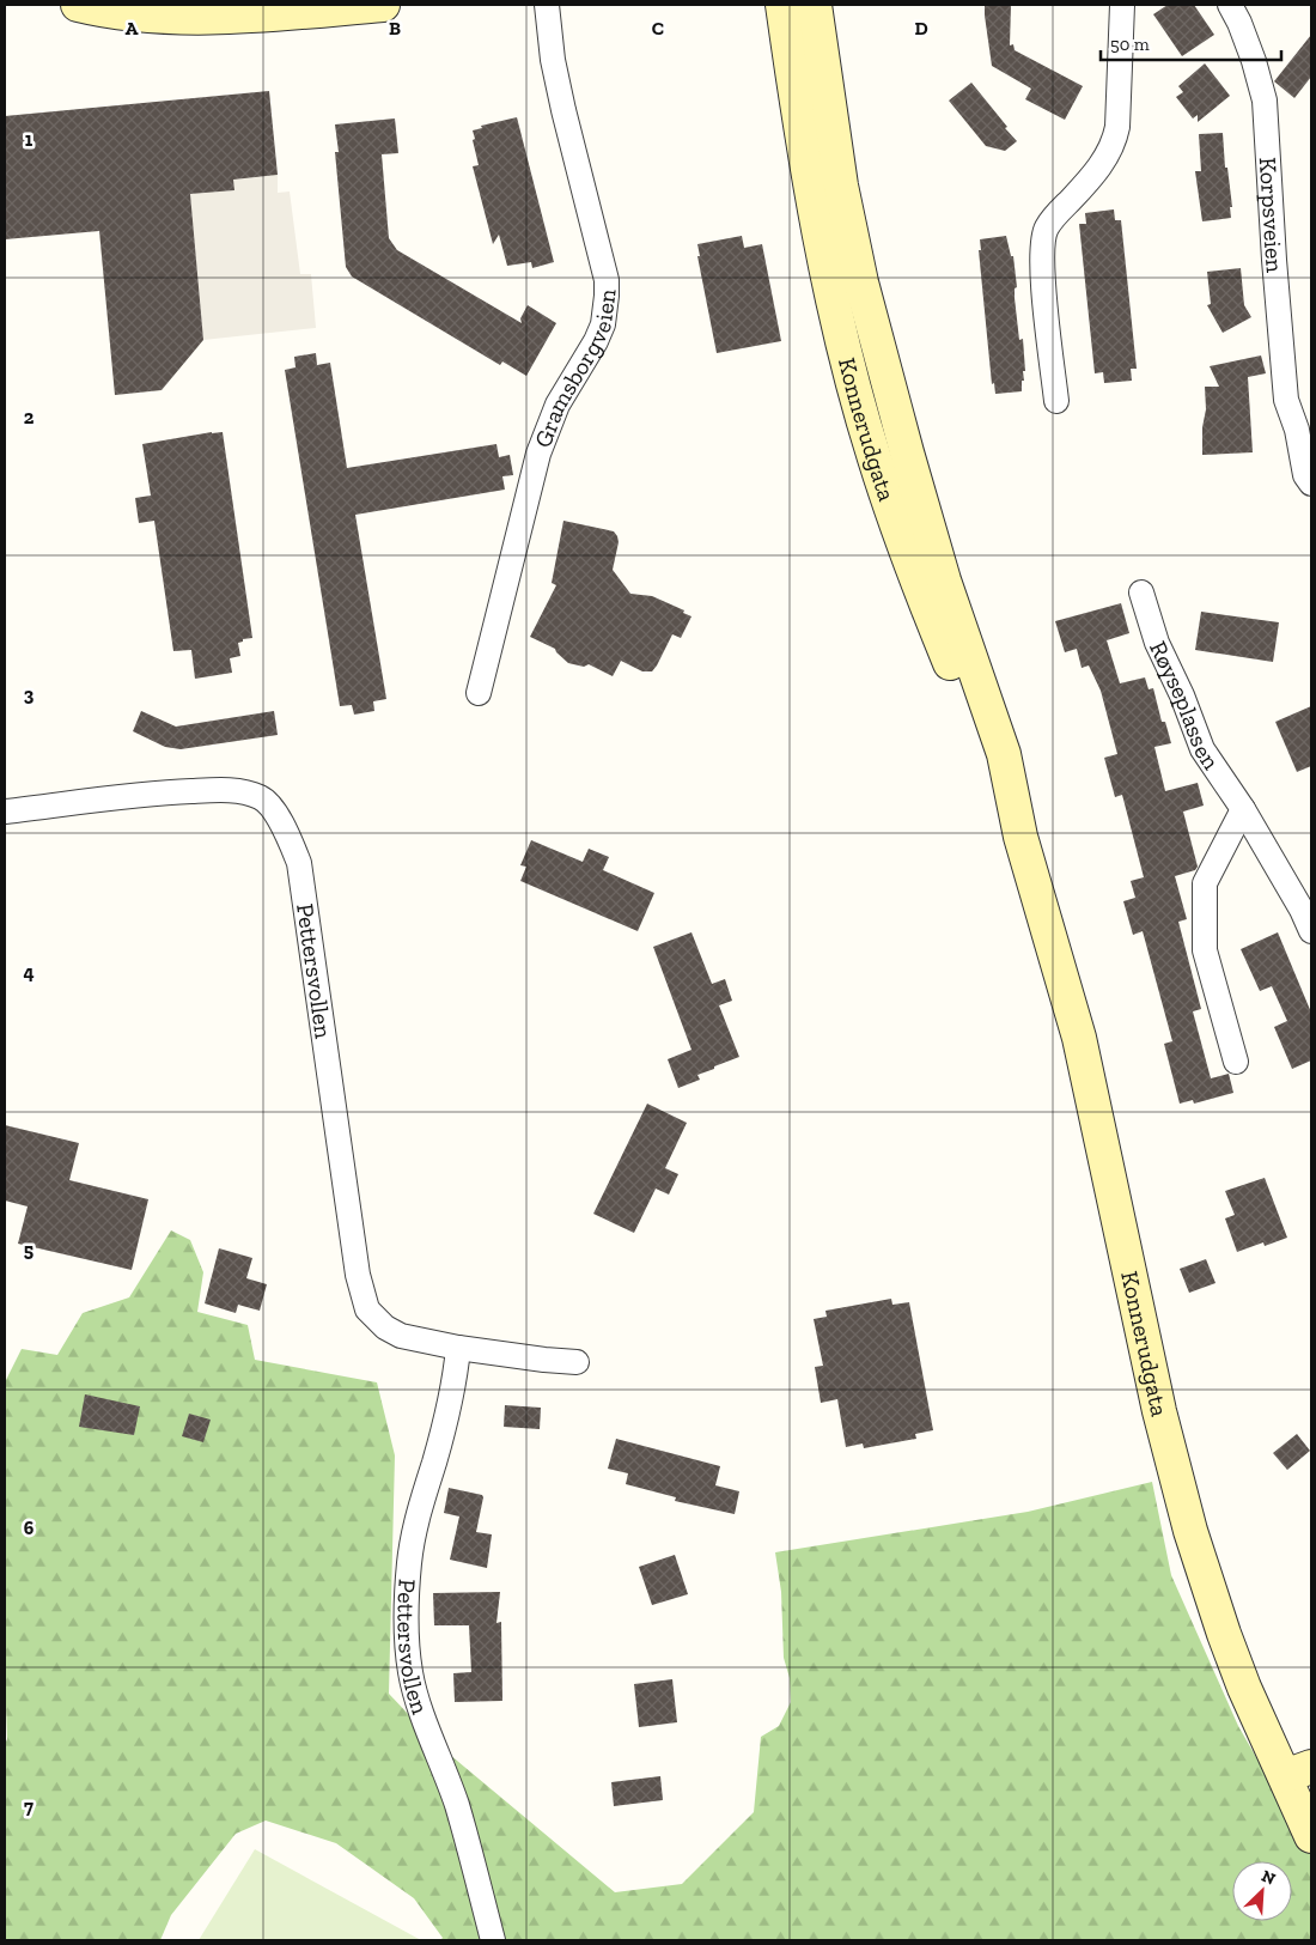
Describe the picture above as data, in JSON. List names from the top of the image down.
{
  "streets": {
    "main road": ["Konnerudgata"],
    "street": [
      "Korpsveien",
      "Gramsborgveien",
      "Røyseplassen",
      "Pettersvollen"
    ]
  },
  "scale_bar": "50 m",
  "north": "top right",
  "grid": {
    "columns": [
      "A",
      "B",
      "C",
      "D"
    ],
    "rows": [
      "1",
      "2",
      "3",
      "4",
      "5",
      "6",
      "7"
    ]
  }
}
